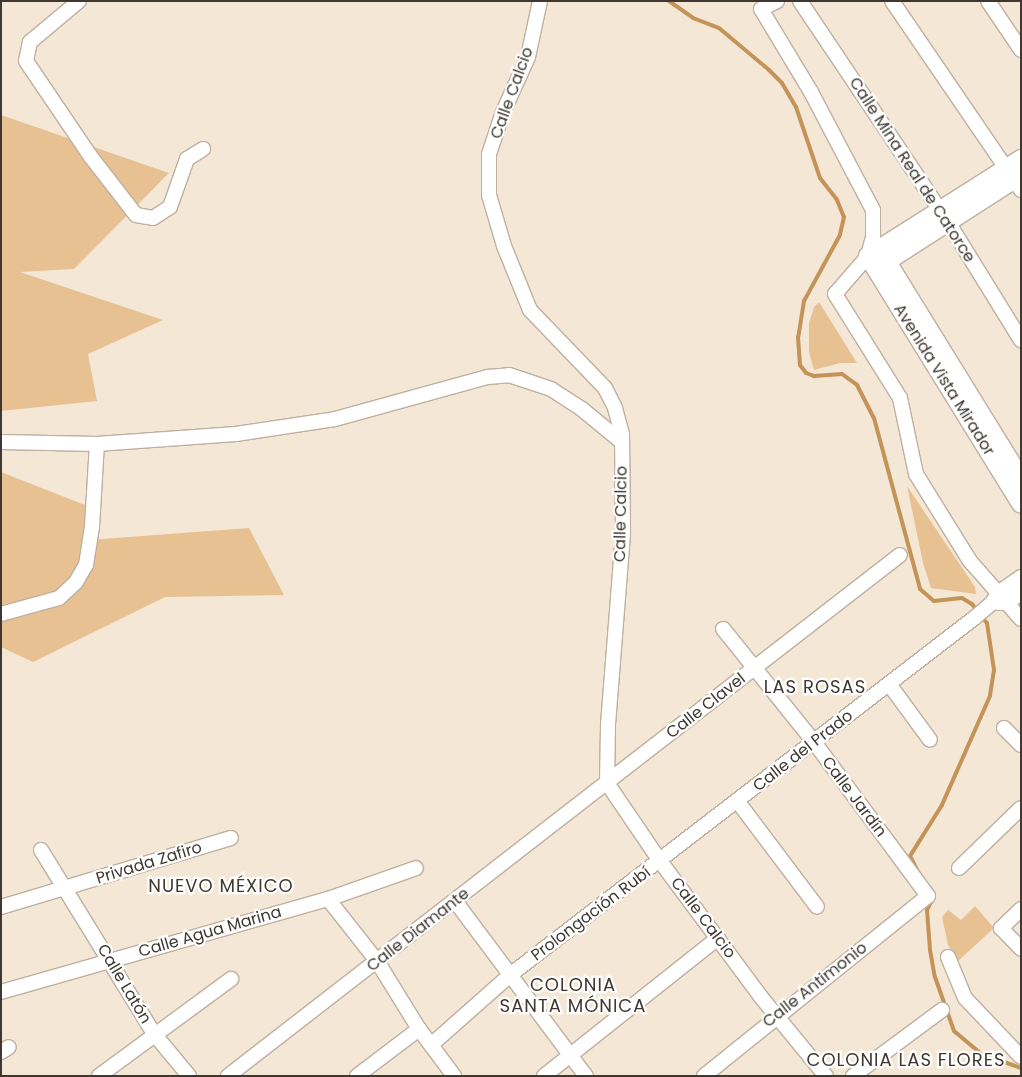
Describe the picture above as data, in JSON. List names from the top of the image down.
{
  "streets": {
    "street": [
      "Calle Calcio",
      "Calle Mina Real de Catorce",
      "Avenida Vista Mirador",
      "Calle Clavel",
      "Calle del Prado",
      "Calle Jardín",
      "Privada Zafiro",
      "Prolongación Rubí",
      "Calle Diamante",
      "Calle Agua Marina",
      "Calle Latón",
      "Calle Antimonio"
    ]
  },
  "crossings": [
    ["Calle Calcio", "Calle Clavel"],
    ["Calle Calcio", "Calle del Prado"],
    ["Calle Calcio", "Prolongación Rubí"],
    ["Calle Calcio", "Calle Diamante"],
    ["Calle Calcio", "Calle Antimonio"],
    ["Calle Clavel", "Calle Jardín"],
    ["Calle Clavel", "Calle Diamante"],
    ["Calle del Prado", "Calle Jardín"],
    ["Calle del Prado", "Prolongación Rubí"],
    ["Calle Jardín", "Calle Antimonio"],
    ["Privada Zafiro", "Calle Latón"],
    ["Calle Agua Marina", "Calle Latón"]
  ],
  "districts": [
    "LAS ROSAS",
    "NUEVO MÉXICO",
    "COLONIA SANTA MÓNICA",
    "COLONIA LAS FLORES"
  ]
}
